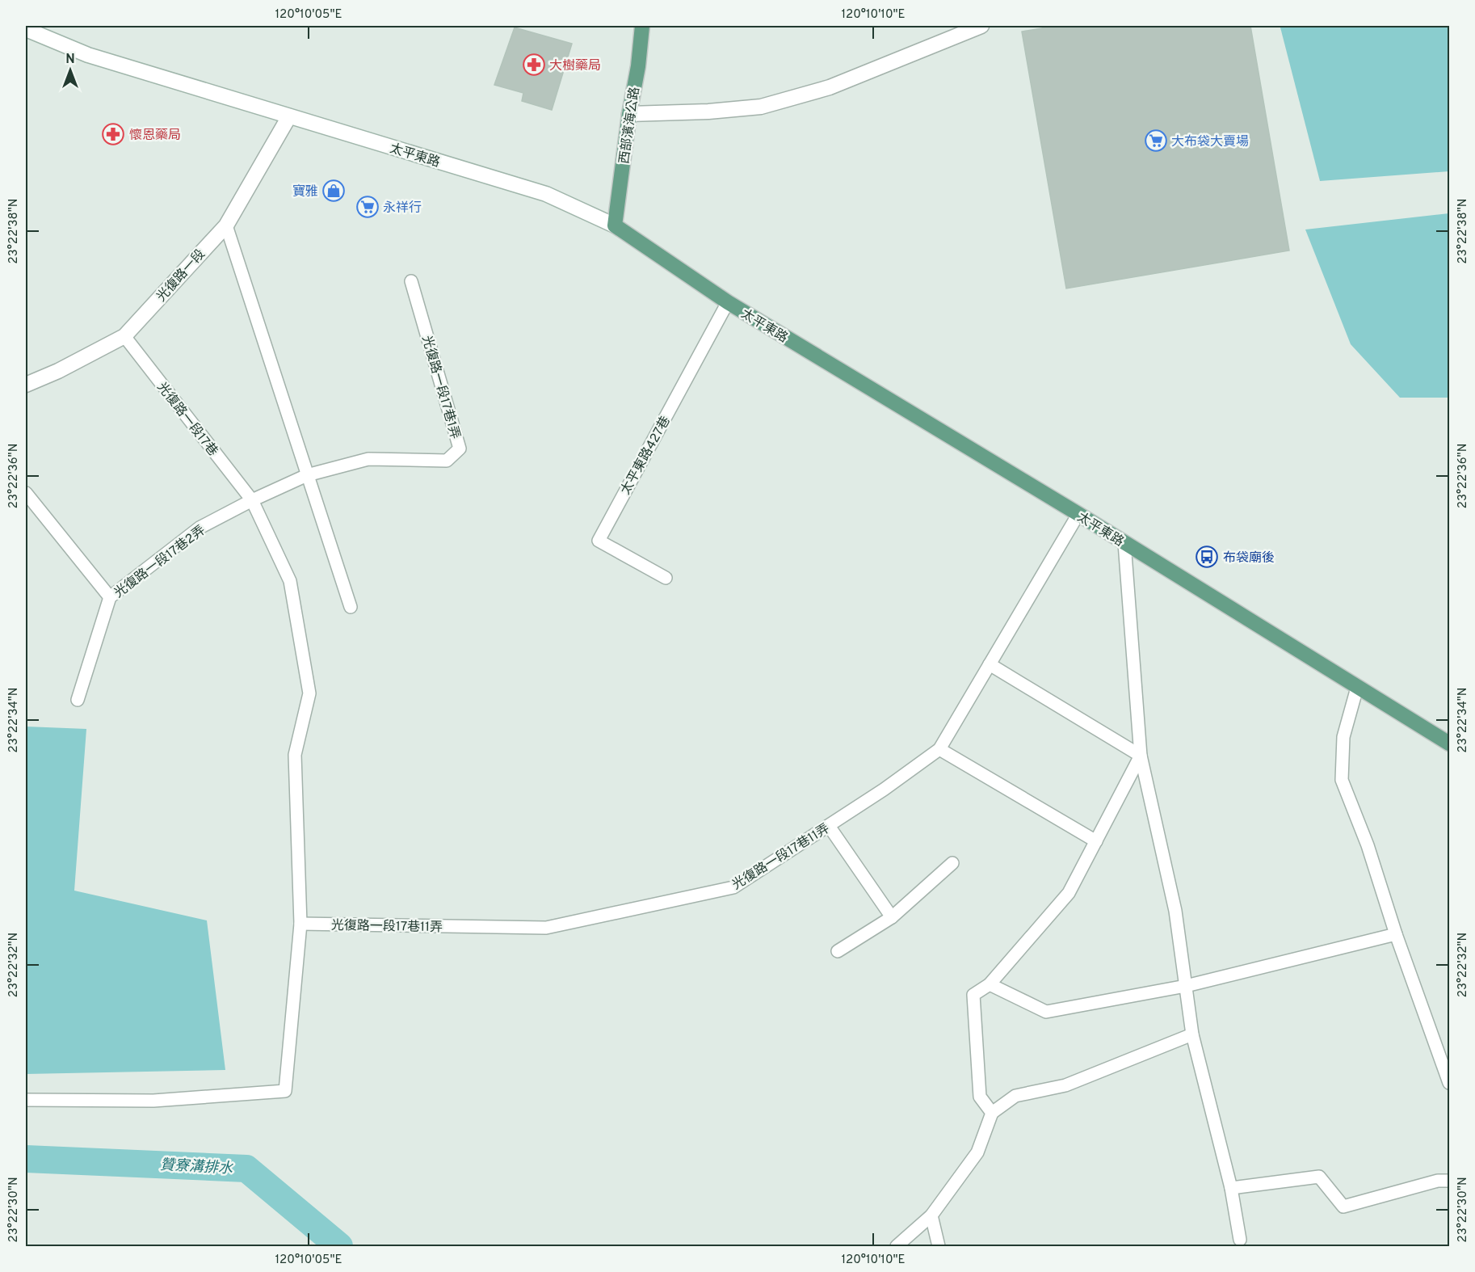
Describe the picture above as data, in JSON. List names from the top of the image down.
{
  "streets": {
    "main road": ["西部濱海公路", "太平東路"],
    "street": ["光復路一段"],
    "lane": [
      "光復路一段17巷1弄",
      "光復路一段17巷",
      "太平東路427巷",
      "光復路一段17巷2弄",
      "光復路一段17巷11弄"
    ]
  },
  "crossings": [
    ["西部濱海公路", "太平東路"],
    ["太平東路", "光復路一段"],
    ["太平東路", "太平東路427巷"],
    ["太平東路", "光復路一段17巷11弄"],
    ["光復路一段", "光復路一段17巷"],
    ["光復路一段17巷1弄", "光復路一段17巷"],
    ["光復路一段17巷1弄", "光復路一段17巷2弄"],
    ["光復路一段17巷", "光復路一段17巷2弄"],
    ["光復路一段17巷", "光復路一段17巷11弄"]
  ],
  "water": ["贊寮溝排水"],
  "places": {
    "pharmacy": ["大樹藥局", "懷恩藥局"],
    "supermarket": ["大布袋大賣場", "永祥行"],
    "shop": ["寶雅"],
    "bus stop": ["布袋廟後"]
  },
  "north": "top",
  "coordinates": [
    "120°10'05\"E",
    "120°10'10\"E",
    "23°22'38\"N",
    "23°22'36\"N",
    "23°22'34\"N",
    "23°22'32\"N",
    "23°22'30\"N"
  ]
}
